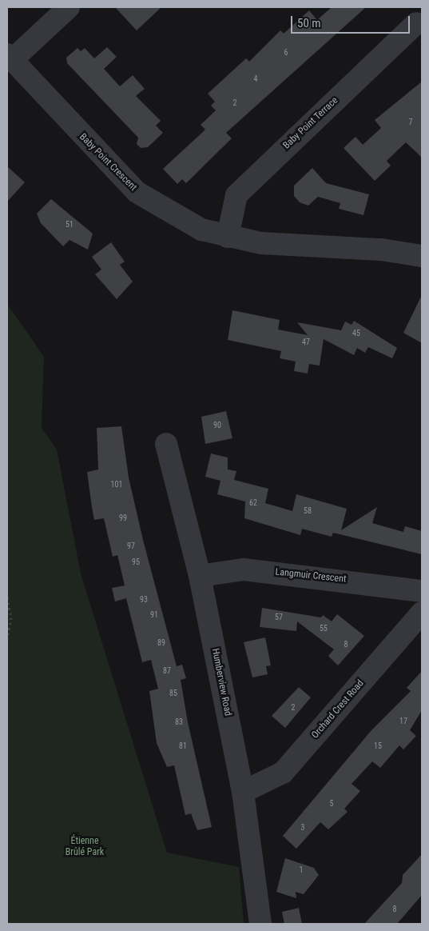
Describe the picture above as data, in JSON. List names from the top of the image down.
{
  "streets": {
    "street": [
      "Baby Point Terrace",
      "Baby Point Crescent",
      "Langmuir Crescent",
      "Humberview Road",
      "Orchard Crest Road"
    ]
  },
  "crossings": [
    ["Baby Point Terrace", "Baby Point Crescent"],
    ["Langmuir Crescent", "Humberview Road"],
    ["Humberview Road", "Orchard Crest Road"]
  ],
  "parks": ["Étienne Brûlé Park"],
  "house_numbers": [
    "6",
    "4",
    "2",
    "7",
    "51",
    "45",
    "47",
    "90",
    "101",
    "62",
    "58",
    "99",
    "97",
    "95",
    "93",
    "91",
    "57",
    "55",
    "89",
    "8",
    "87",
    "85",
    "2",
    "17",
    "83",
    "81",
    "15",
    "5",
    "3",
    "1",
    "8"
  ],
  "scale_bar": "50 m"
}
